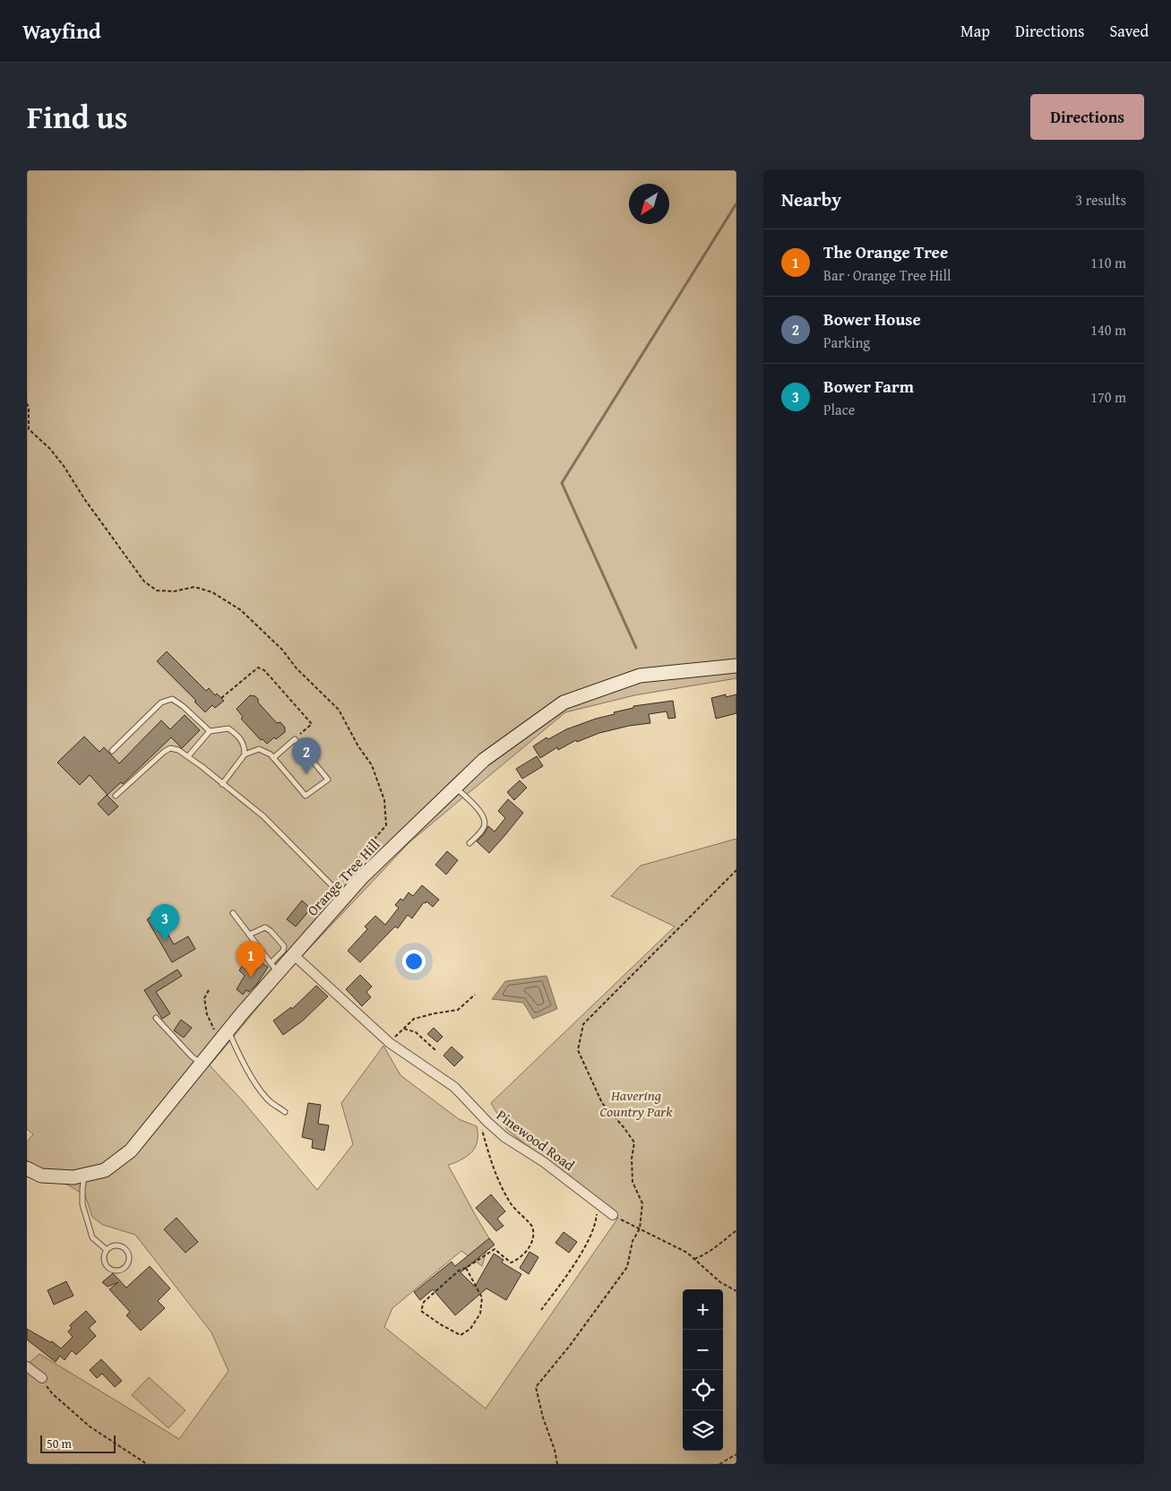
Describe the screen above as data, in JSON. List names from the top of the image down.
{
  "streets": {
    "main road": ["Orange Tree Hill"],
    "street": ["Pinewood Road"]
  },
  "crossings": [
    ["Orange Tree Hill", "Pinewood Road"]
  ],
  "parks": ["Havering Country Park"],
  "scale_bar": "50 m",
  "north": "bottom left",
  "page": {
    "header": "Wayfind",
    "nav": ["Map", "Directions", "Saved"],
    "title": "Find us",
    "buttons": "Directions",
    "heading": ["Nearby", "3 results"],
    "list": [
      {
        "mark": "1",
        "name": "The Orange Tree",
        "note": "Bar · Orange Tree Hill",
        "value": "110 m"
      },
      {
        "mark": "2",
        "name": "Bower House",
        "note": "Parking",
        "value": "140 m"
      },
      {
        "mark": "3",
        "name": "Bower Farm",
        "note": "Place",
        "value": "170 m"
      }
    ],
    "pins": ["2", "3", "1"],
    "map_buttons": ["+", "−"],
    "scale": "50 m"
  }
}
